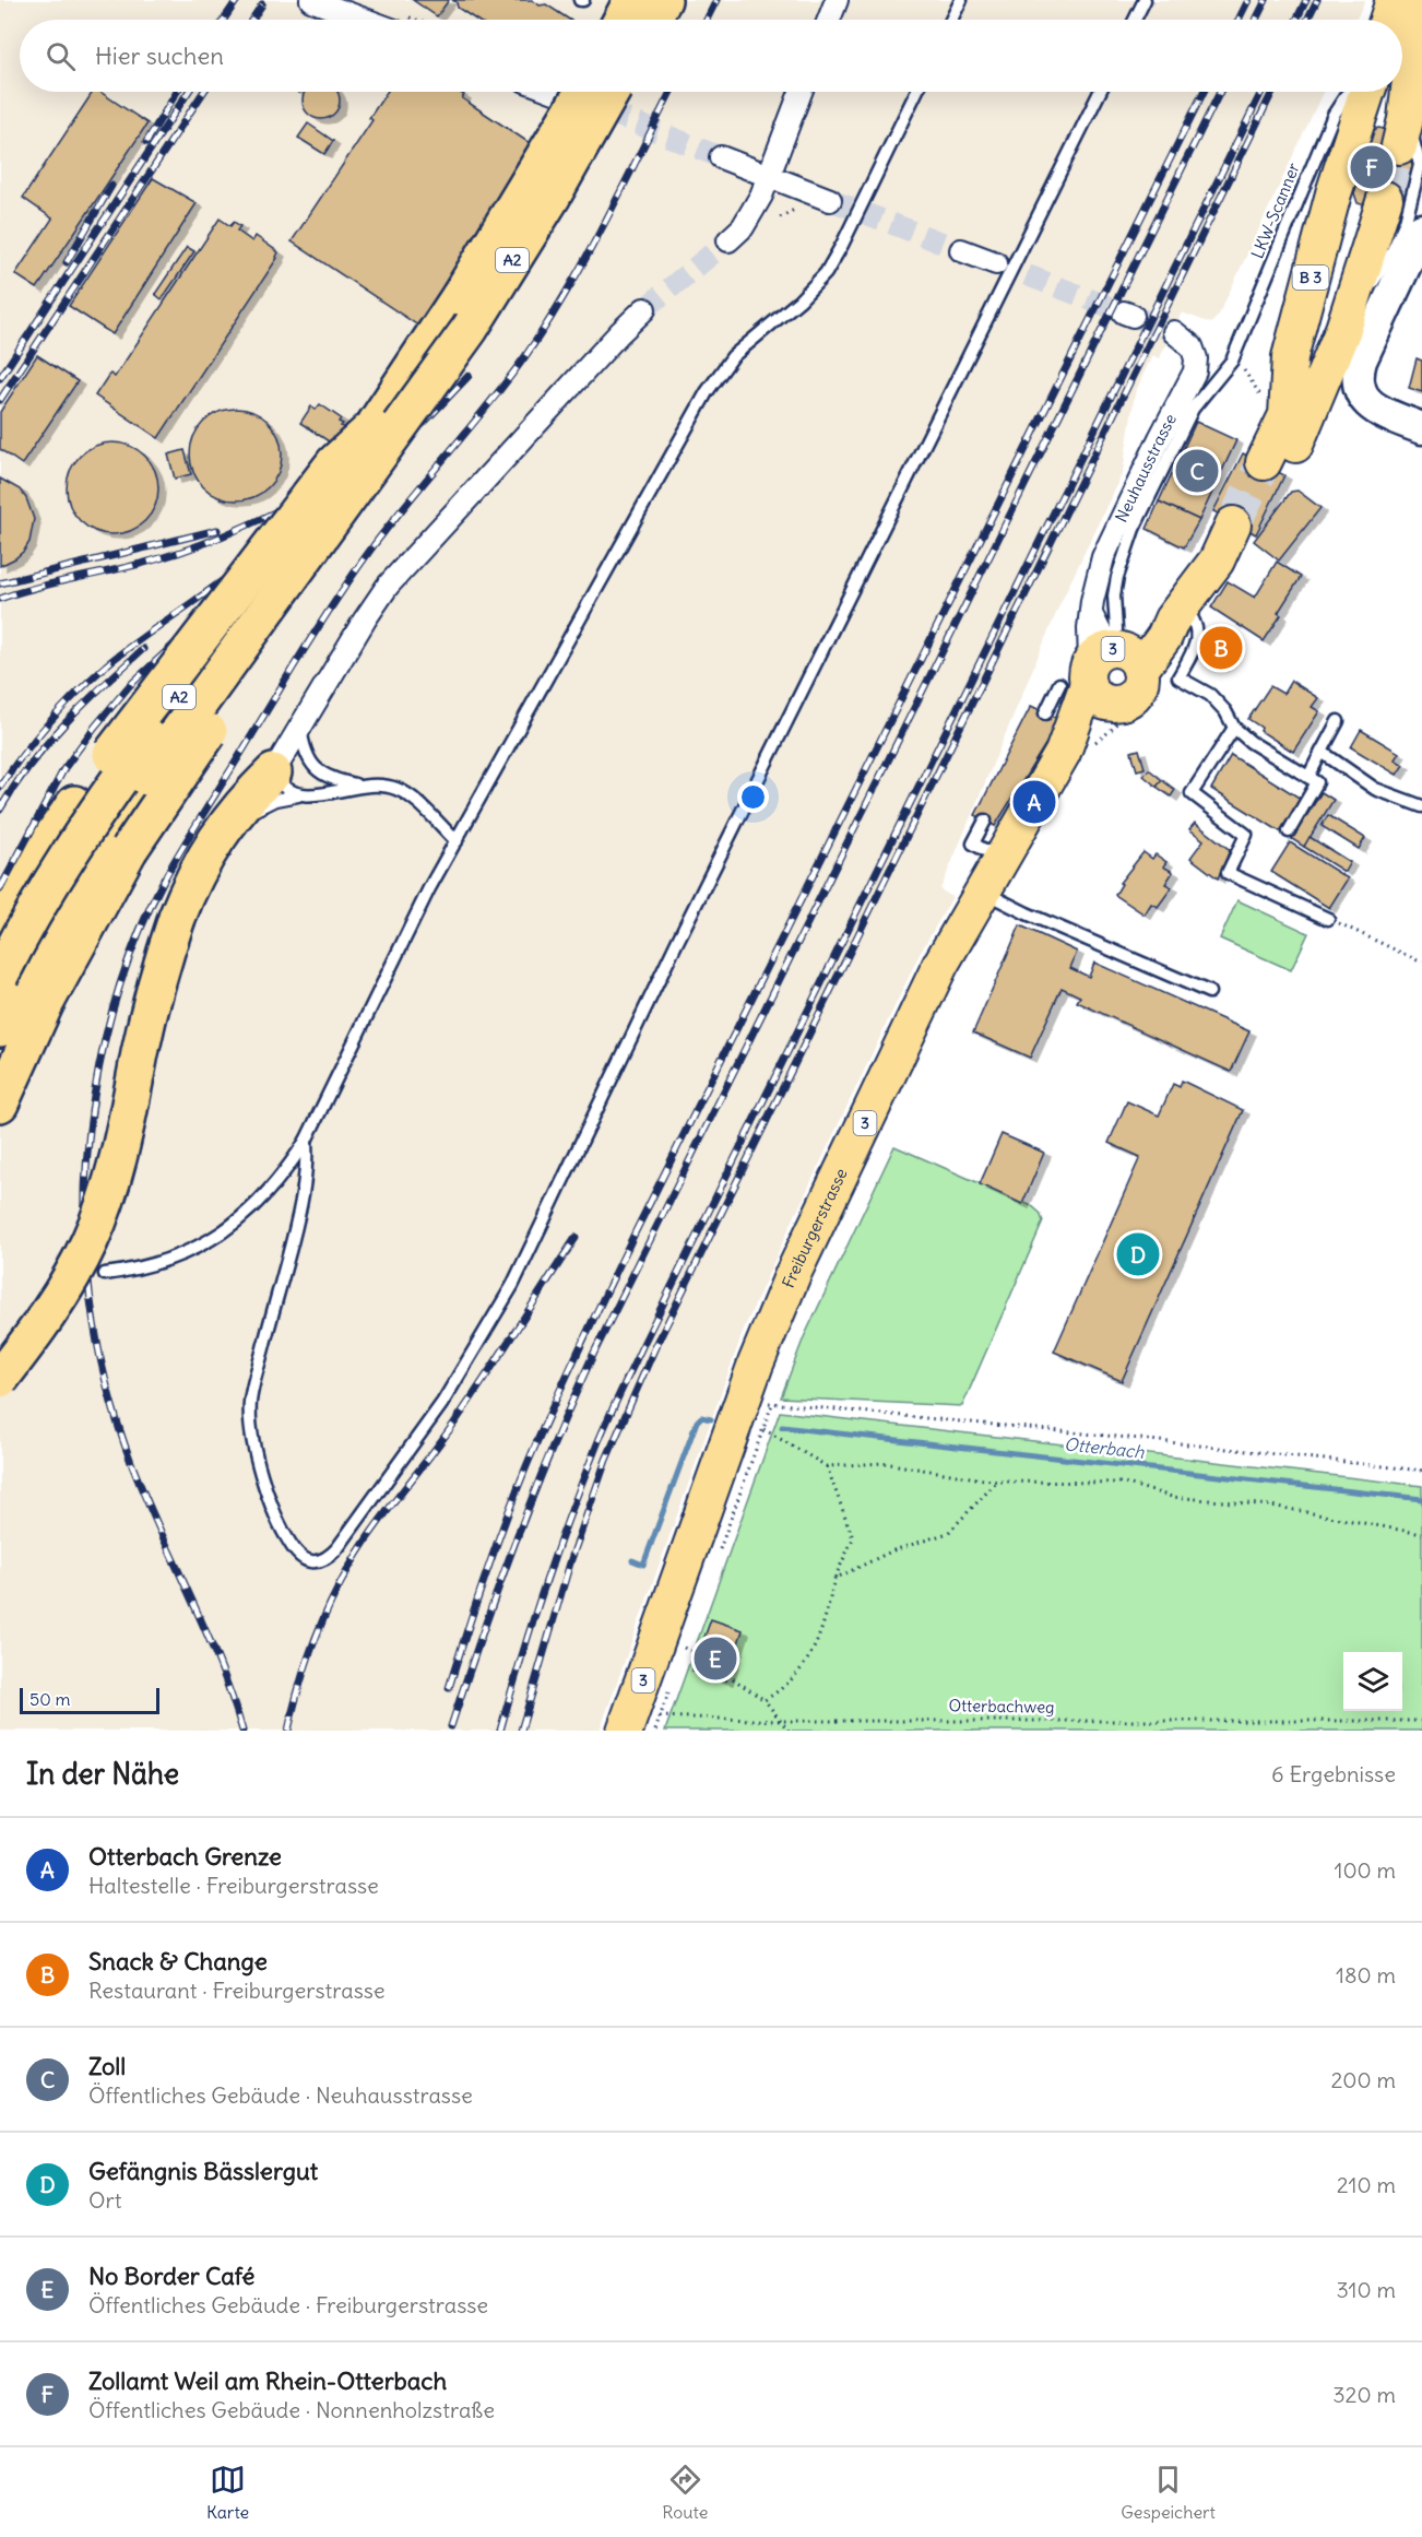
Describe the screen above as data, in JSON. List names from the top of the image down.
{
  "streets": {
    "highway": ["A2"],
    "main road": ["B 3", "3", "Freiburgerstrasse"],
    "street": ["Neuhausstrasse"],
    "lane": ["LKW-Scanner"],
    "path": ["Otterbachweg"]
  },
  "crossings": [
    ["LKW-Scanner", "Neuhausstrasse"],
    ["LKW-Scanner", "Freiburgerstrasse"],
    ["Neuhausstrasse", "Freiburgerstrasse"]
  ],
  "water": ["Otterbach"],
  "scale_bar": "50 m",
  "page": {
    "search": "Hier suchen",
    "pins": [
      "F",
      "C",
      "B",
      "A",
      "D",
      "E"
    ],
    "scale": "50 m",
    "heading": ["In der Nähe", "6 Ergebnisse"],
    "list": [
      {
        "mark": "A",
        "name": "Otterbach Grenze",
        "note": "Haltestelle · Freiburgerstrasse",
        "value": "100 m"
      },
      {
        "mark": "B",
        "name": "Snack & Change",
        "note": "Restaurant · Freiburgerstrasse",
        "value": "180 m"
      },
      {
        "mark": "C",
        "name": "Zoll",
        "note": "Öffentliches Gebäude · Neuhausstrasse",
        "value": "200 m"
      },
      {
        "mark": "D",
        "name": "Gefängnis Bässlergut",
        "note": "Ort",
        "value": "210 m"
      },
      {
        "mark": "E",
        "name": "No Border Café",
        "note": "Öffentliches Gebäude · Freiburgerstrasse",
        "value": "310 m"
      },
      {
        "mark": "F",
        "name": "Zollamt Weil am Rhein-Otterbach",
        "note": "Öffentliches Gebäude · Nonnenholzstraße",
        "value": "320 m"
      }
    ],
    "nav": ["Karte", "Route", "Gespeichert"]
  }
}
